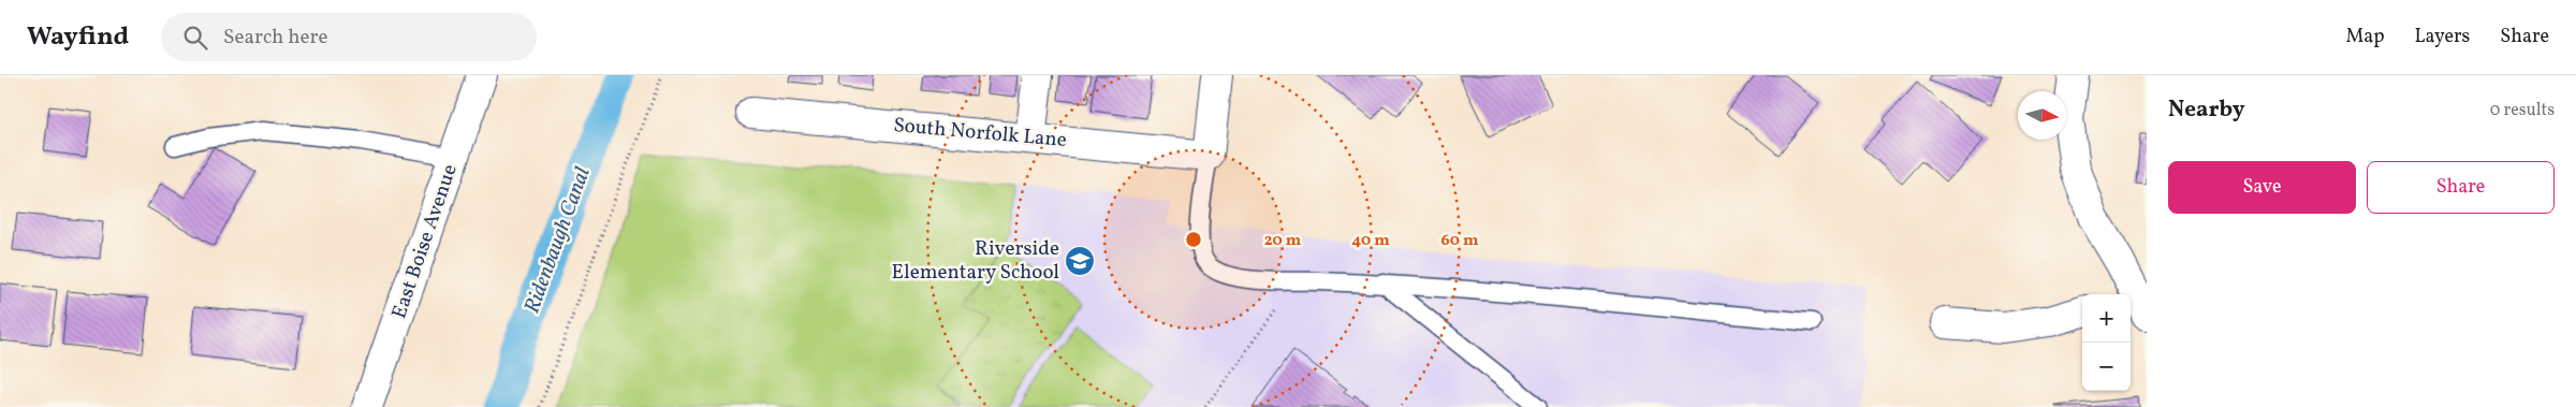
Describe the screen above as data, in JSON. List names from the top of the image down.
{
  "streets": {
    "street": ["South Norfolk Lane", "East Boise Avenue"]
  },
  "water": ["Ridenbaugh Canal"],
  "places": {
    "school or university": ["Riverside Elementary School"]
  },
  "north": "right",
  "page": {
    "header": "Wayfind",
    "search": "Search here",
    "nav": ["Map", "Layers", "Share"],
    "heading": ["Nearby", "0 results"],
    "buttons": ["Save", "Share"],
    "map_buttons": ["+", "−"]
  },
  "rings": ["20 m", "40 m", "60 m"]
}
